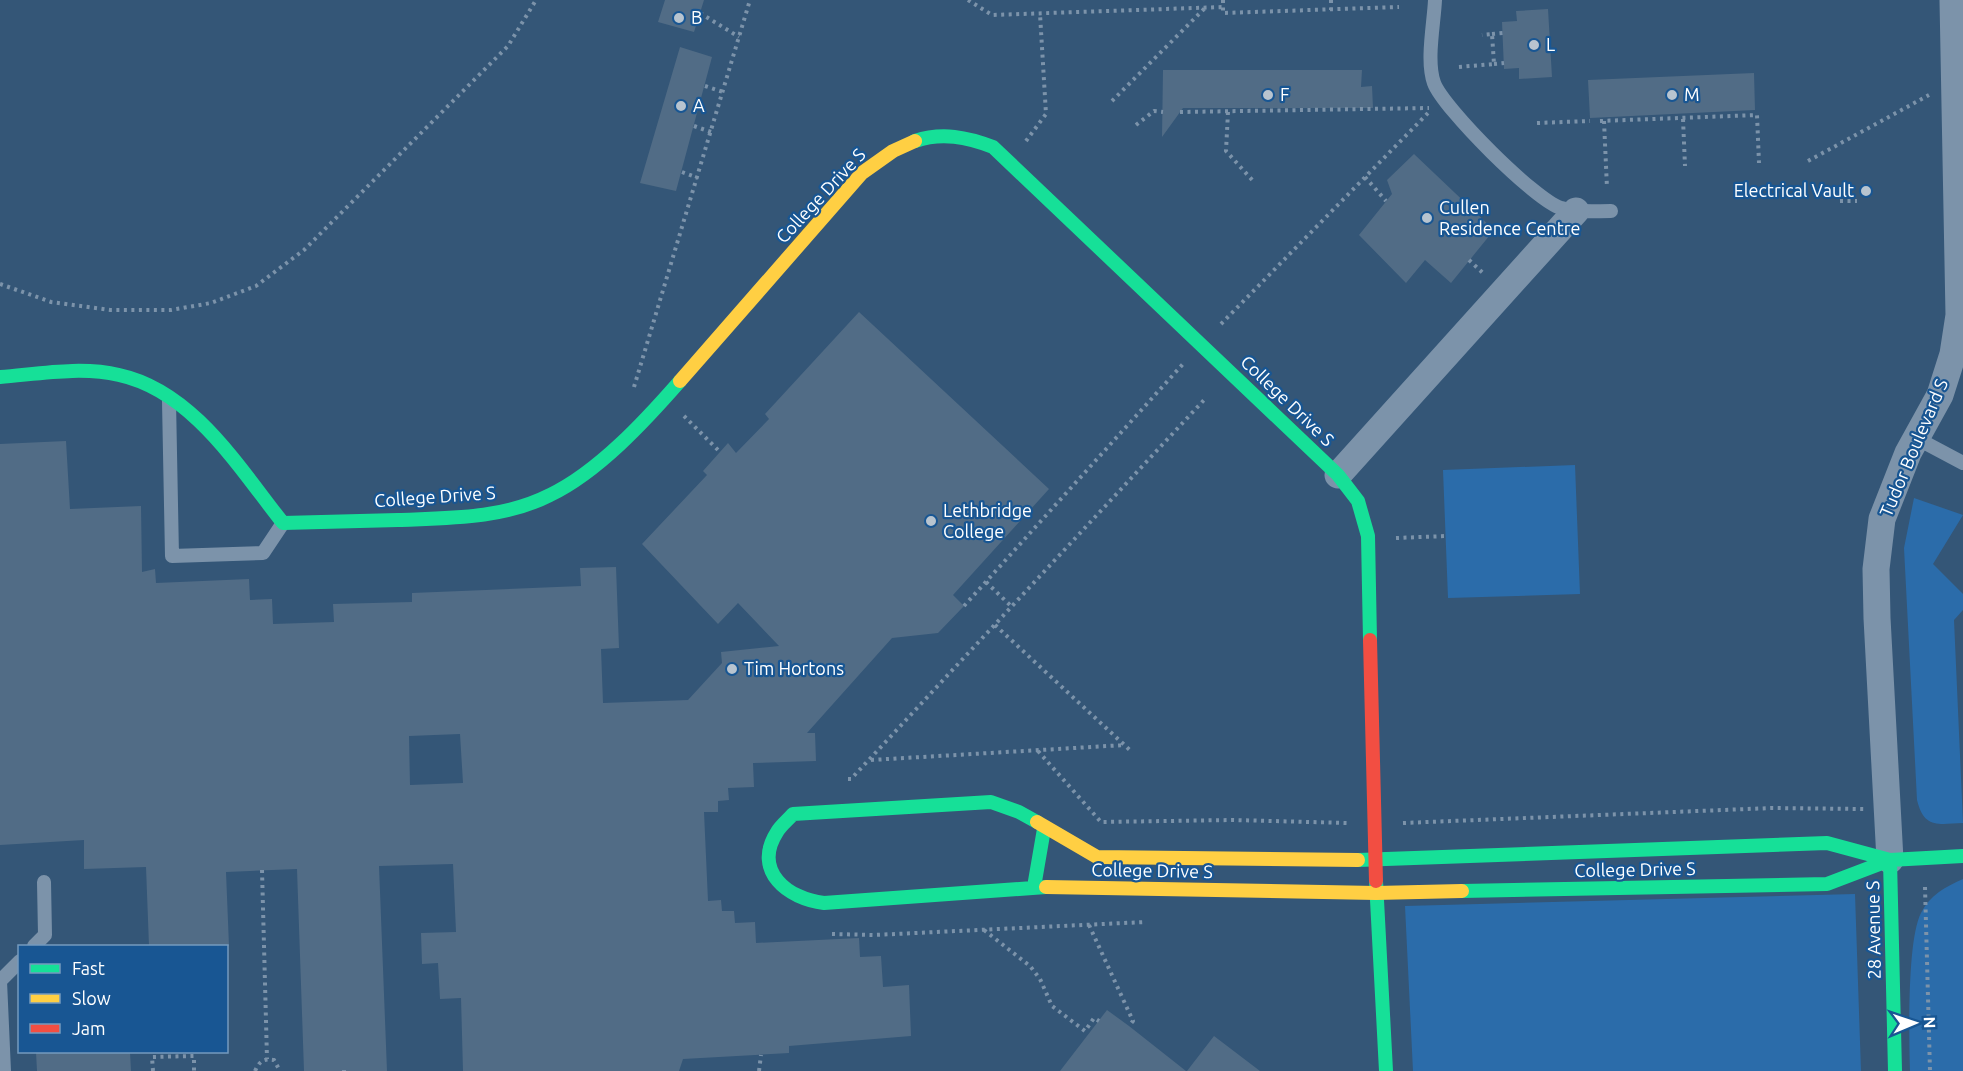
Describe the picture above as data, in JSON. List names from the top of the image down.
{
  "streets": {
    "street": ["College Drive S", "Tudor Boulevard S", "28 Avenue S"]
  },
  "crossings": [
    ["College Drive S", "Tudor Boulevard S"],
    ["College Drive S", "28 Avenue S"],
    ["Tudor Boulevard S", "28 Avenue S"]
  ],
  "places": [
    "B",
    "L",
    "F",
    "M",
    "A",
    "Electrical Vault",
    "Cullen Residence Centre",
    "Lethbridge College",
    "Tim Hortons"
  ],
  "legend": ["Fast", "Slow", "Jam"],
  "north": "right"
}
